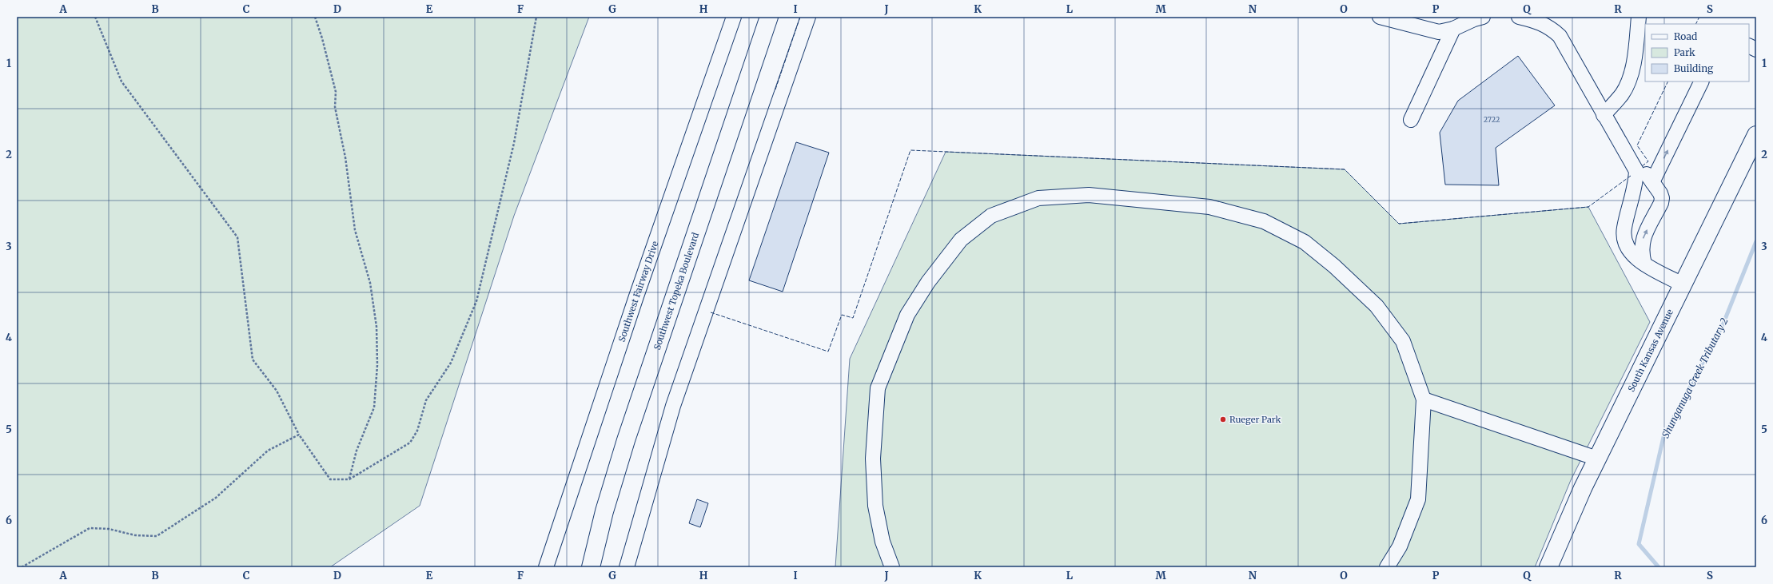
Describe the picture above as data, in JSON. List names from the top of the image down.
{
  "streets": {
    "main road": ["Southwest Topeka Boulevard", "South Kansas Avenue"],
    "street": ["Southwest Fairway Drive"]
  },
  "water": ["Shunganuga Creek Tributary 2"],
  "places": ["Rueger Park"],
  "house_numbers": ["2722"],
  "legend": ["Road", "Park", "Building"],
  "grid": {
    "columns": [
      "A",
      "B",
      "C",
      "D",
      "E",
      "F",
      "G",
      "H",
      "I",
      "J",
      "K",
      "L",
      "M",
      "N",
      "O",
      "P",
      "Q",
      "R",
      "S"
    ],
    "rows": [
      "1",
      "2",
      "3",
      "4",
      "5",
      "6"
    ]
  }
}
